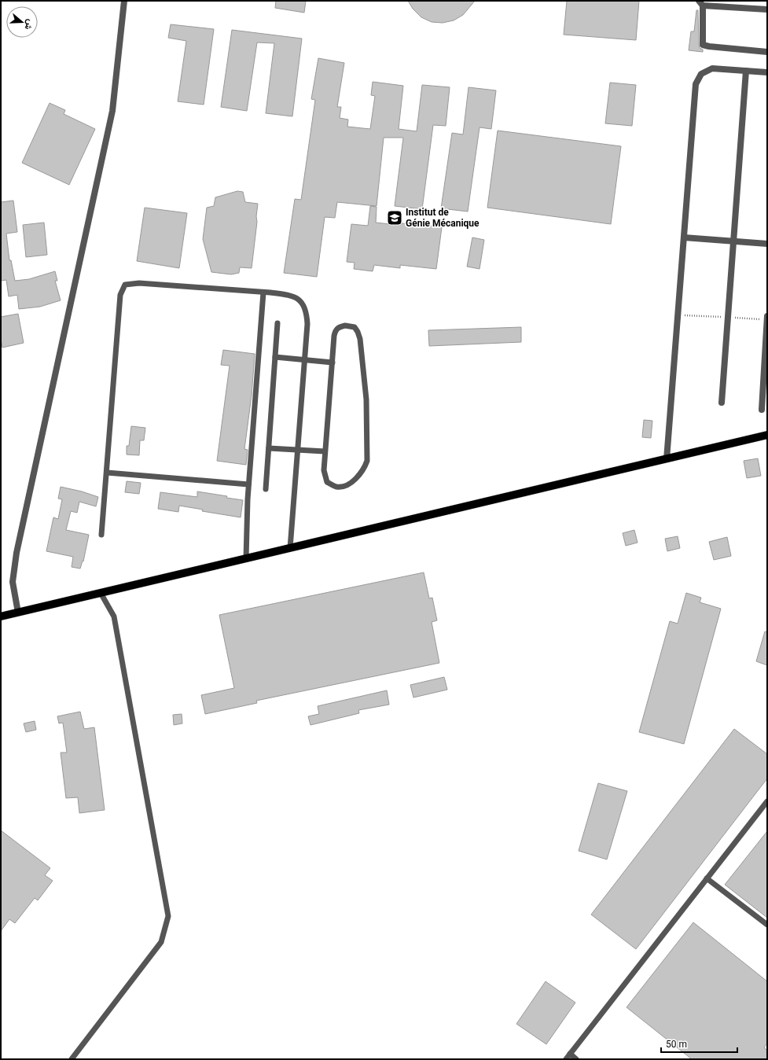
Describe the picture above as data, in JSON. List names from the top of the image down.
{
  "places": {
    "school or university": ["Institut de Génie Mécanique"]
  },
  "scale_bar": "50 m",
  "north": "right"
}
